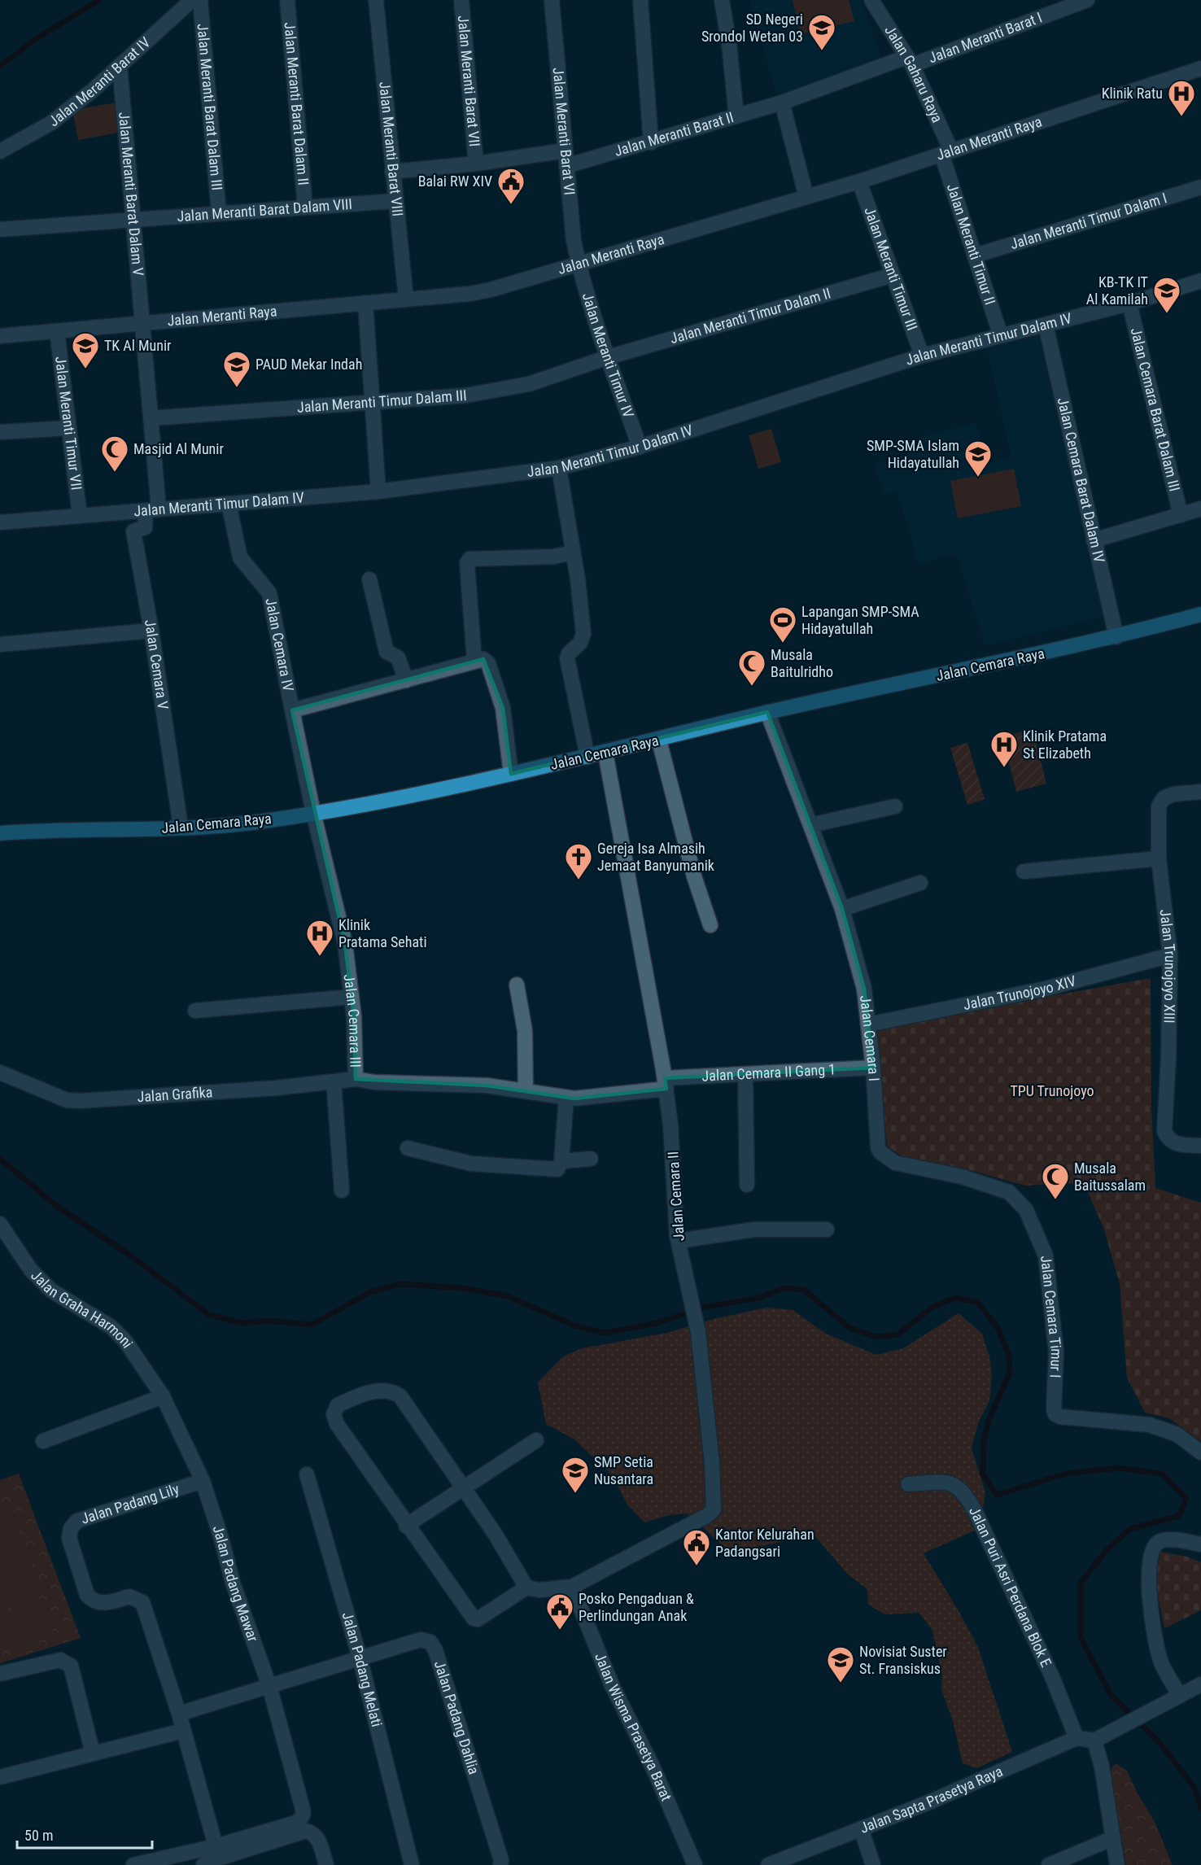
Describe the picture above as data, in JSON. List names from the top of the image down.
{
  "streets": {
    "main road": ["Jalan Cemara Raya"],
    "street": [
      "Jalan Meranti Barat I",
      "Jalan Gaharu Raya",
      "Jalan Meranti Barat IV",
      "Jalan Meranti Barat VII",
      "Jalan Meranti Barat Dalam II",
      "Jalan Meranti Barat Dalam III",
      "Jalan Meranti Barat VI",
      "Jalan Meranti Barat II",
      "Jalan Meranti Raya",
      "Jalan Meranti Barat VIII",
      "Jalan Meranti Barat Dalam V",
      "Jalan Meranti Barat Dalam VIII",
      "Jalan Meranti Timur Dalam I",
      "Jalan Meranti Timur II",
      "Jalan Meranti Timur III",
      "Jalan Meranti Timur Dalam II",
      "Jalan Meranti Timur Dalam IV",
      "Jalan Meranti Timur IV",
      "Jalan Meranti Timur Dalam III",
      "Jalan Cemara Barat Dalam III",
      "Jalan Meranti Timur VII",
      "Jalan Cemara Barat Dalam IV",
      "Jalan Cemara IV",
      "Jalan Cemara V",
      "Jalan Trunojoyo XIII",
      "Jalan Trunojoyo XIV",
      "Jalan Cemara III",
      "Jalan Cemara I",
      "Jalan Cemara II Gang 1",
      "Jalan Grafika",
      "Jalan Cemara II",
      "Jalan Graha Harmoni",
      "Jalan Cemara Timur I",
      "Jalan Padang Lily",
      "Jalan Padang Mawar",
      "Jalan Puri Asri Perdana Blok E",
      "Jalan Padang Melati",
      "Jalan Padang Dahlia",
      "Jalan Wisma Prasetya Barat",
      "Jalan Sapta Prasetya Raya"
    ]
  },
  "crossings": [
    ["Jalan Meranti Barat I", "Jalan Gaharu Raya"],
    ["Jalan Meranti Barat I", "Jalan Meranti Barat II"],
    ["Jalan Gaharu Raya", "Jalan Meranti Barat II"],
    ["Jalan Gaharu Raya", "Jalan Meranti Raya"],
    ["Jalan Gaharu Raya", "Jalan Meranti Timur II"],
    ["Jalan Meranti Barat IV", "Jalan Meranti Barat Dalam V"],
    ["Jalan Meranti Barat Dalam II", "Jalan Meranti Barat Dalam VIII"],
    ["Jalan Meranti Barat Dalam III", "Jalan Meranti Barat Dalam VIII"],
    ["Jalan Meranti Barat VI", "Jalan Meranti Barat II"],
    ["Jalan Meranti Barat VI", "Jalan Meranti Raya"],
    ["Jalan Meranti Barat VI", "Jalan Meranti Timur IV"],
    ["Jalan Meranti Raya", "Jalan Meranti Barat VIII"],
    ["Jalan Meranti Raya", "Jalan Meranti Barat Dalam V"],
    ["Jalan Meranti Raya", "Jalan Meranti Timur II"],
    ["Jalan Meranti Raya", "Jalan Meranti Timur III"],
    ["Jalan Meranti Raya", "Jalan Meranti Timur IV"],
    ["Jalan Meranti Raya", "Jalan Meranti Timur VII"],
    ["Jalan Meranti Barat VIII", "Jalan Meranti Barat Dalam VIII"],
    ["Jalan Meranti Barat Dalam V", "Jalan Meranti Barat Dalam VIII"],
    ["Jalan Meranti Barat Dalam V", "Jalan Meranti Timur Dalam IV"],
    ["Jalan Meranti Barat Dalam V", "Jalan Meranti Timur Dalam III"],
    ["Jalan Meranti Barat Dalam V", "Jalan Cemara V"],
    ["Jalan Meranti Timur Dalam I", "Jalan Meranti Timur II"],
    ["Jalan Meranti Timur II", "Jalan Meranti Timur Dalam IV"],
    ["Jalan Meranti Timur III", "Jalan Meranti Timur Dalam II"],
    ["Jalan Meranti Timur III", "Jalan Meranti Timur Dalam IV"],
    ["Jalan Meranti Timur Dalam II", "Jalan Meranti Timur IV"],
    ["Jalan Meranti Timur Dalam II", "Jalan Meranti Timur Dalam III"],
    ["Jalan Meranti Timur Dalam IV", "Jalan Meranti Timur IV"],
    ["Jalan Meranti Timur Dalam IV", "Jalan Cemara Barat Dalam III"],
    ["Jalan Meranti Timur Dalam IV", "Jalan Meranti Timur VII"],
    ["Jalan Meranti Timur Dalam IV", "Jalan Cemara Barat Dalam IV"],
    ["Jalan Meranti Timur Dalam IV", "Jalan Cemara IV"],
    ["Jalan Meranti Timur Dalam IV", "Jalan Cemara V"],
    ["Jalan Meranti Timur IV", "Jalan Meranti Timur Dalam III"],
    ["Jalan Cemara Barat Dalam IV", "Jalan Cemara Raya"],
    ["Jalan Cemara IV", "Jalan Cemara Raya"],
    ["Jalan Cemara IV", "Jalan Cemara III"],
    ["Jalan Cemara V", "Jalan Cemara Raya"],
    ["Jalan Cemara Raya", "Jalan Cemara III"],
    ["Jalan Cemara Raya", "Jalan Cemara I"],
    ["Jalan Cemara Raya", "Jalan Cemara II"],
    ["Jalan Trunojoyo XIII", "Jalan Trunojoyo XIV"],
    ["Jalan Trunojoyo XIV", "Jalan Cemara I"],
    ["Jalan Cemara III", "Jalan Cemara II Gang 1"],
    ["Jalan Cemara III", "Jalan Grafika"],
    ["Jalan Cemara III", "Jalan Cemara II"],
    ["Jalan Cemara I", "Jalan Cemara II Gang 1"],
    ["Jalan Cemara I", "Jalan Cemara Timur I"],
    ["Jalan Cemara II Gang 1", "Jalan Cemara II"],
    ["Jalan Cemara II", "Jalan Wisma Prasetya Barat"],
    ["Jalan Graha Harmoni", "Jalan Padang Lily"],
    ["Jalan Graha Harmoni", "Jalan Padang Mawar"],
    ["Jalan Padang Lily", "Jalan Padang Mawar"],
    ["Jalan Puri Asri Perdana Blok E", "Jalan Sapta Prasetya Raya"],
    ["Jalan Padang Melati", "Jalan Padang Dahlia"]
  ],
  "parks": ["TPU Trunojoyo"],
  "places": {
    "school or university": [
      "SD Negeri Srondol Wetan 03",
      "KB-TK IT Al Kamilah",
      "TK Al Munir",
      "PAUD Mekar Indah",
      "SMP-SMA Islam Hidayatullah",
      "SMP Setia Nusantara",
      "Novisiat Suster St. Fransiskus"
    ],
    "hospital": ["Klinik Ratu", "Klinik Pratama St Elizabeth", "Klinik Pratama Sehati"],
    "public building": ["Balai RW XIV", "Kantor Kelurahan Padangsari", "Posko Pengaduan & Perlindungan Anak"],
    "mosque": ["Masjid Al Munir", "Musala Baitulridho", "Musala Baitussalam"],
    "sports": ["Lapangan SMP-SMA Hidayatullah"],
    "church": ["Gereja Isa Almasih Jemaat Banyumanik"]
  },
  "scale_bar": "50 m"
}
